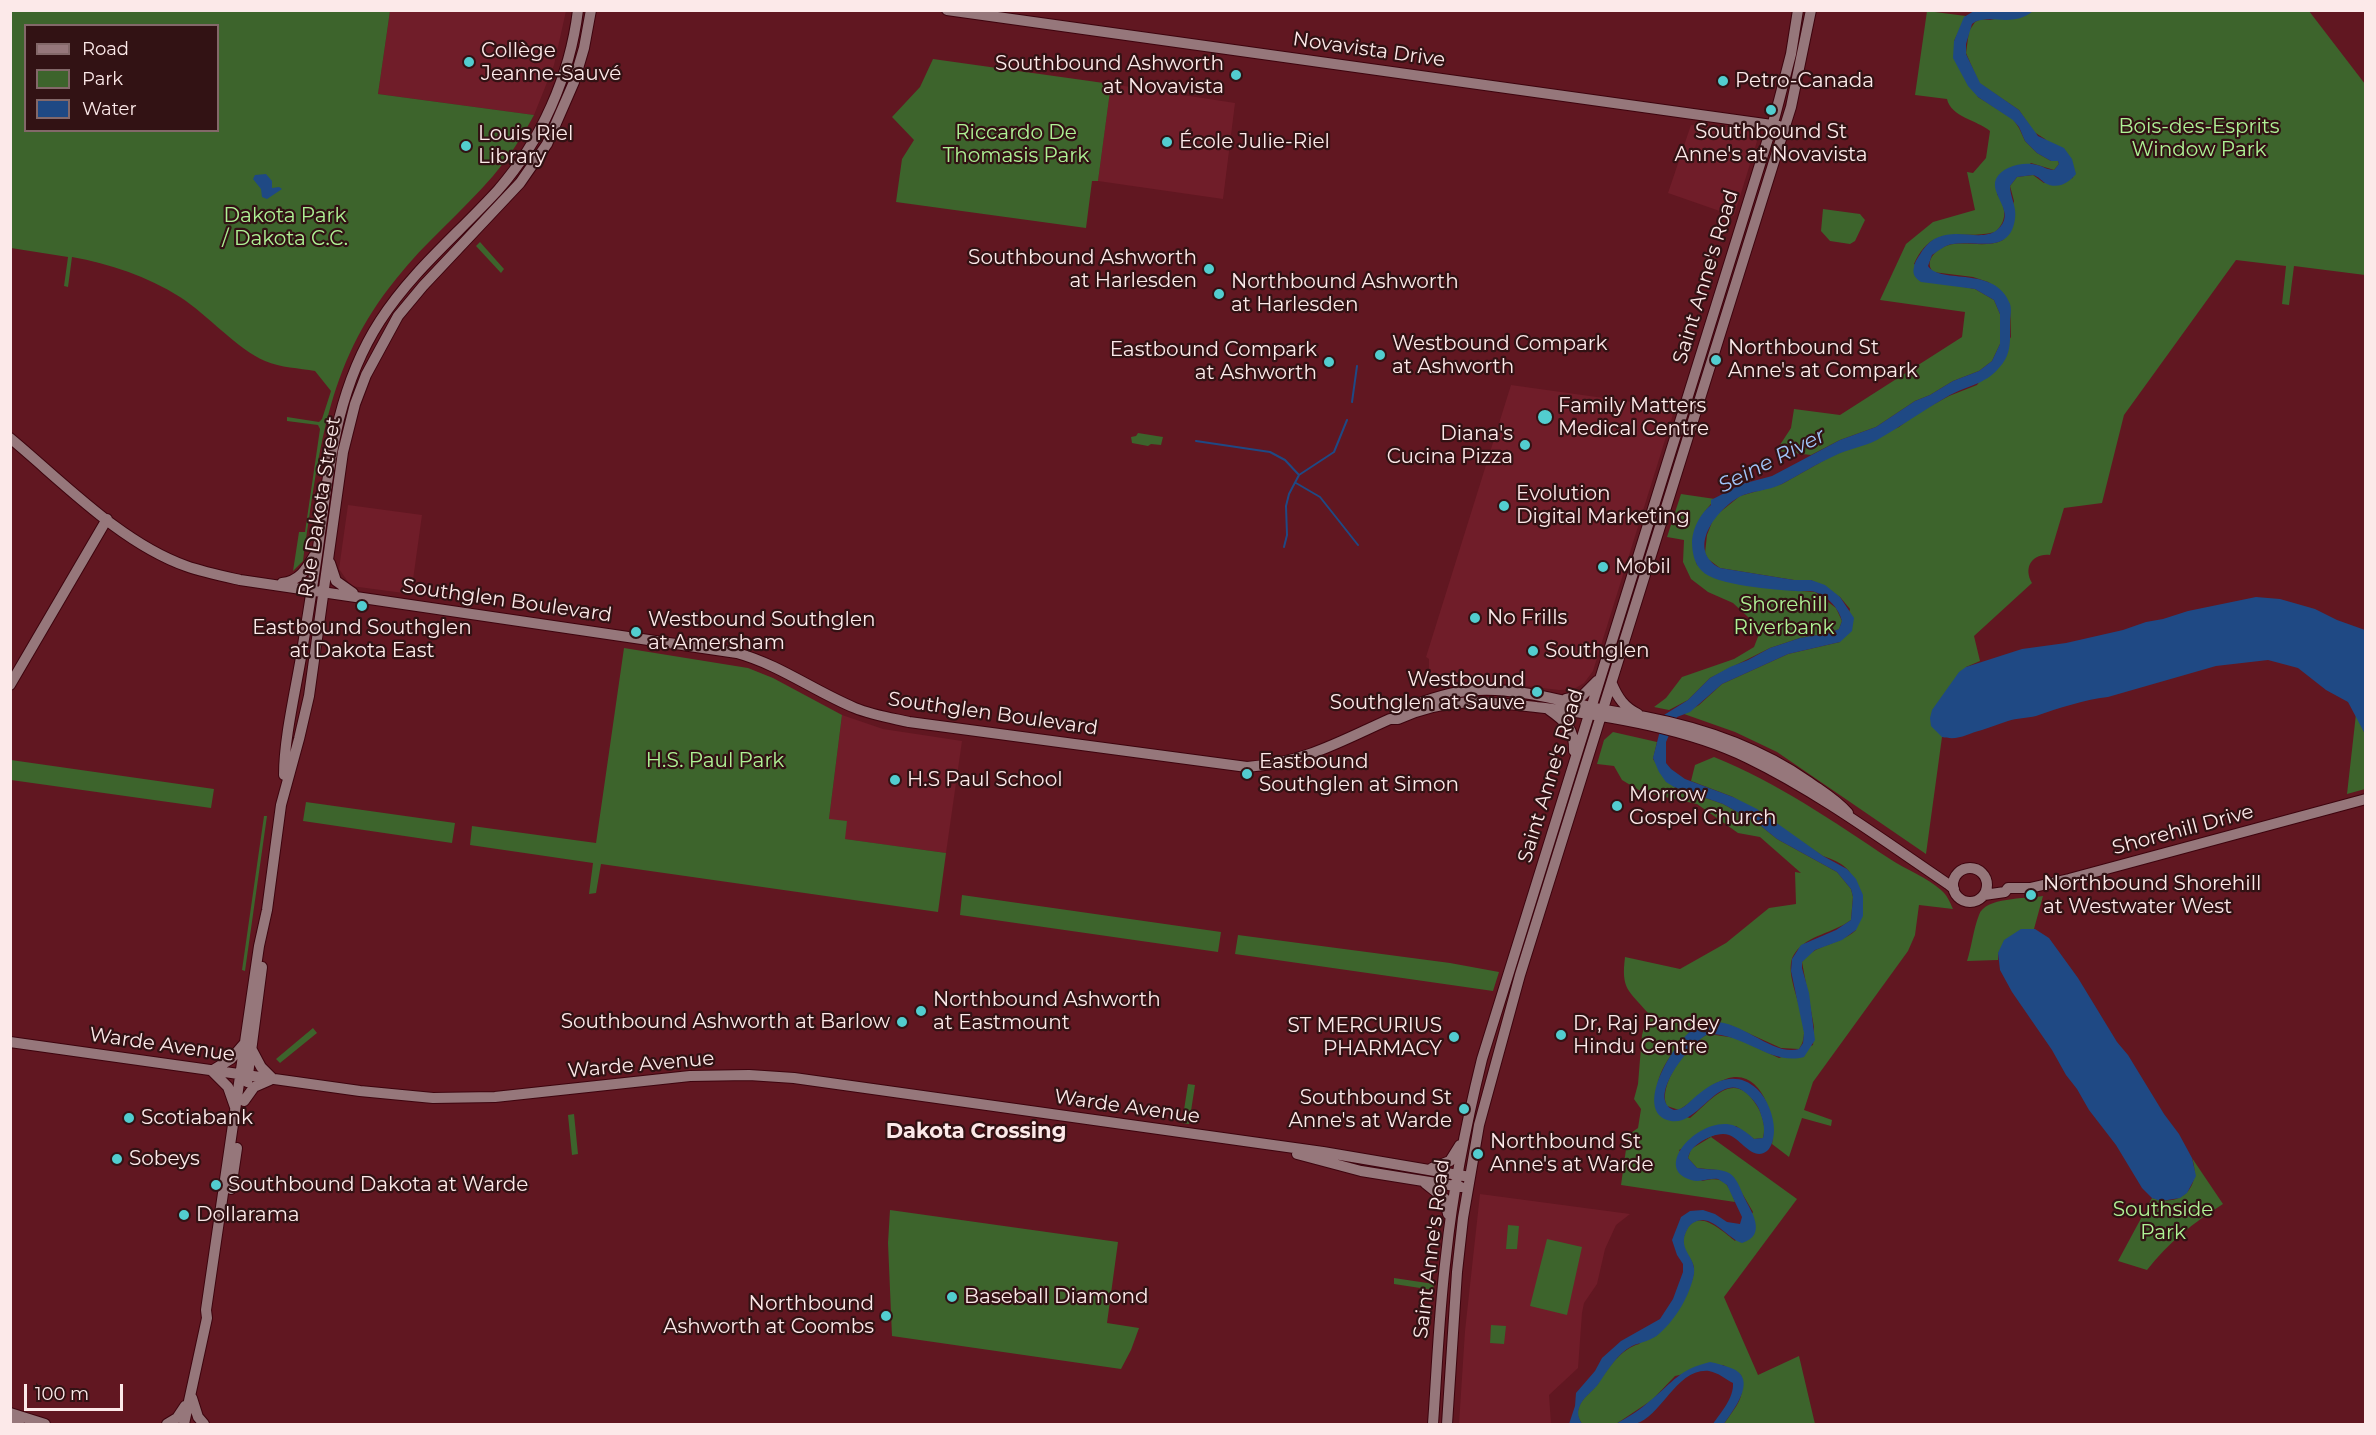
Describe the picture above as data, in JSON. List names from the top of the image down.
{
  "streets": {
    "main road": [
      "Novavista Drive",
      "Saint Anne's Road",
      "Rue Dakota Street",
      "Southglen Boulevard",
      "Shorehill Drive",
      "Warde Avenue"
    ]
  },
  "crossings": [
    ["Novavista Drive", "Saint Anne's Road"],
    ["Saint Anne's Road", "Southglen Boulevard"],
    ["Saint Anne's Road", "Warde Avenue"],
    ["Rue Dakota Street", "Southglen Boulevard"],
    ["Rue Dakota Street", "Warde Avenue"]
  ],
  "districts": ["Dakota Crossing"],
  "water": ["Seine River"],
  "parks": [
    "Bois-des-Esprits Window Park",
    "Riccardo De Thomasis Park",
    "Dakota Park / Dakota C.C.",
    "Shorehill Riverbank",
    "H.S. Paul Park",
    "Southside Park"
  ],
  "places": [
    "Collège Jeanne-Sauvé",
    "Southbound Ashworth at Novavista",
    "Petro-Canada",
    "Southbound St Anne's at Novavista",
    "École Julie-Riel",
    "Louis Riel Library",
    "Southbound Ashworth at Harlesden",
    "Northbound Ashworth at Harlesden",
    "Westbound Compark at Ashworth",
    "Northbound St Anne's at Compark",
    "Eastbound Compark at Ashworth",
    "Family Matters Medical Centre",
    "Diana's Cucina Pizza",
    "Evolution Digital Marketing",
    "Mobil",
    "Eastbound Southglen at Dakota East",
    "No Frills",
    "Westbound Southglen at Amersham",
    "Southglen",
    "Westbound Southglen at Sauve",
    "Eastbound Southglen at Simon",
    "H.S Paul School",
    "Morrow Gospel Church",
    "Northbound Shorehill at Westwater West",
    "Northbound Ashworth at Eastmount",
    "Southbound Ashworth at Barlow",
    "Dr, Raj Pandey Hindu Centre",
    "ST MERCURIUS PHARMACY",
    "Southbound St Anne's at Warde",
    "Scotiabank",
    "Northbound St Anne's at Warde",
    "Sobeys",
    "Southbound Dakota at Warde",
    "Dollarama",
    "Baseball Diamond",
    "Northbound Ashworth at Coombs"
  ],
  "legend": ["Road", "Park", "Water"],
  "scale_bar": "100 m"
}
